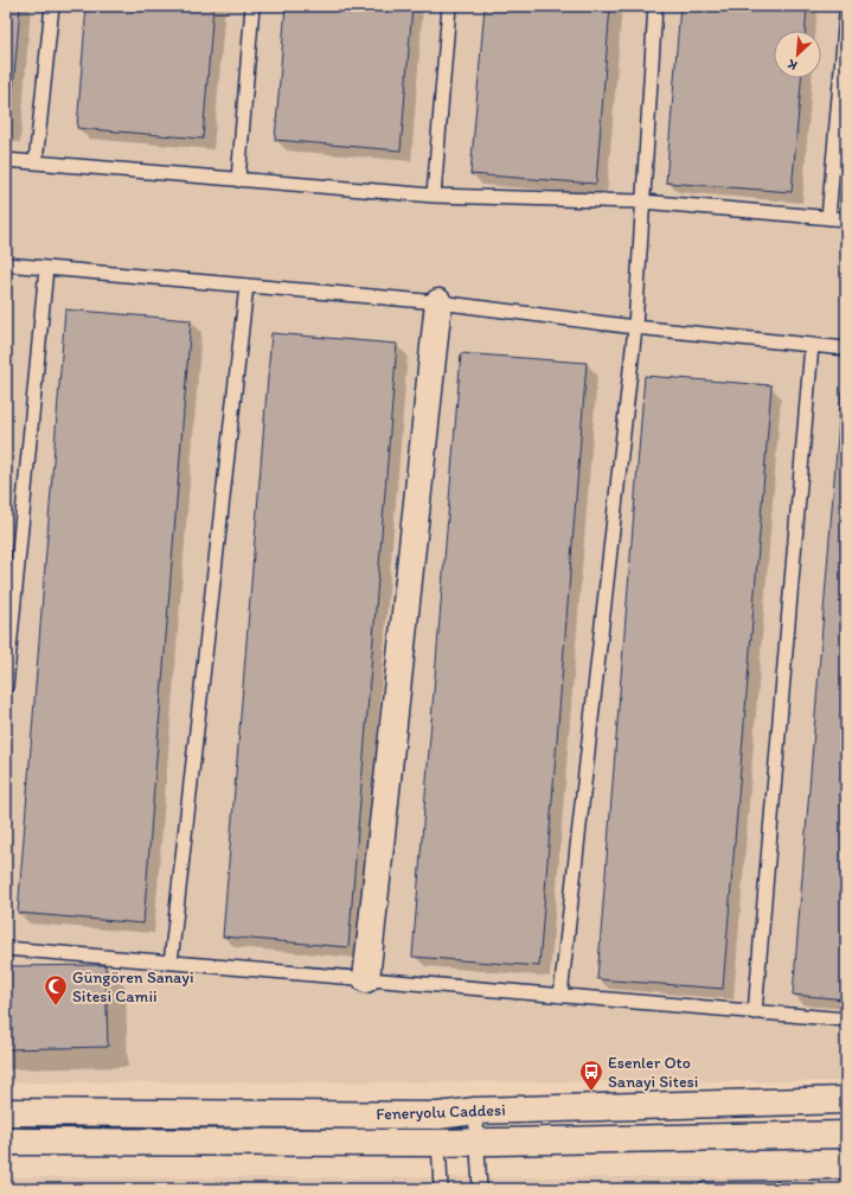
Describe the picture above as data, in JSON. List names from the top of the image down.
{
  "streets": {
    "main road": ["Feneryolu Caddesi"]
  },
  "places": {
    "mosque": ["Güngören Sanayi Sitesi Camii"],
    "bus stop": ["Esenler Oto Sanayi Sitesi"]
  },
  "north": "bottom left"
}
